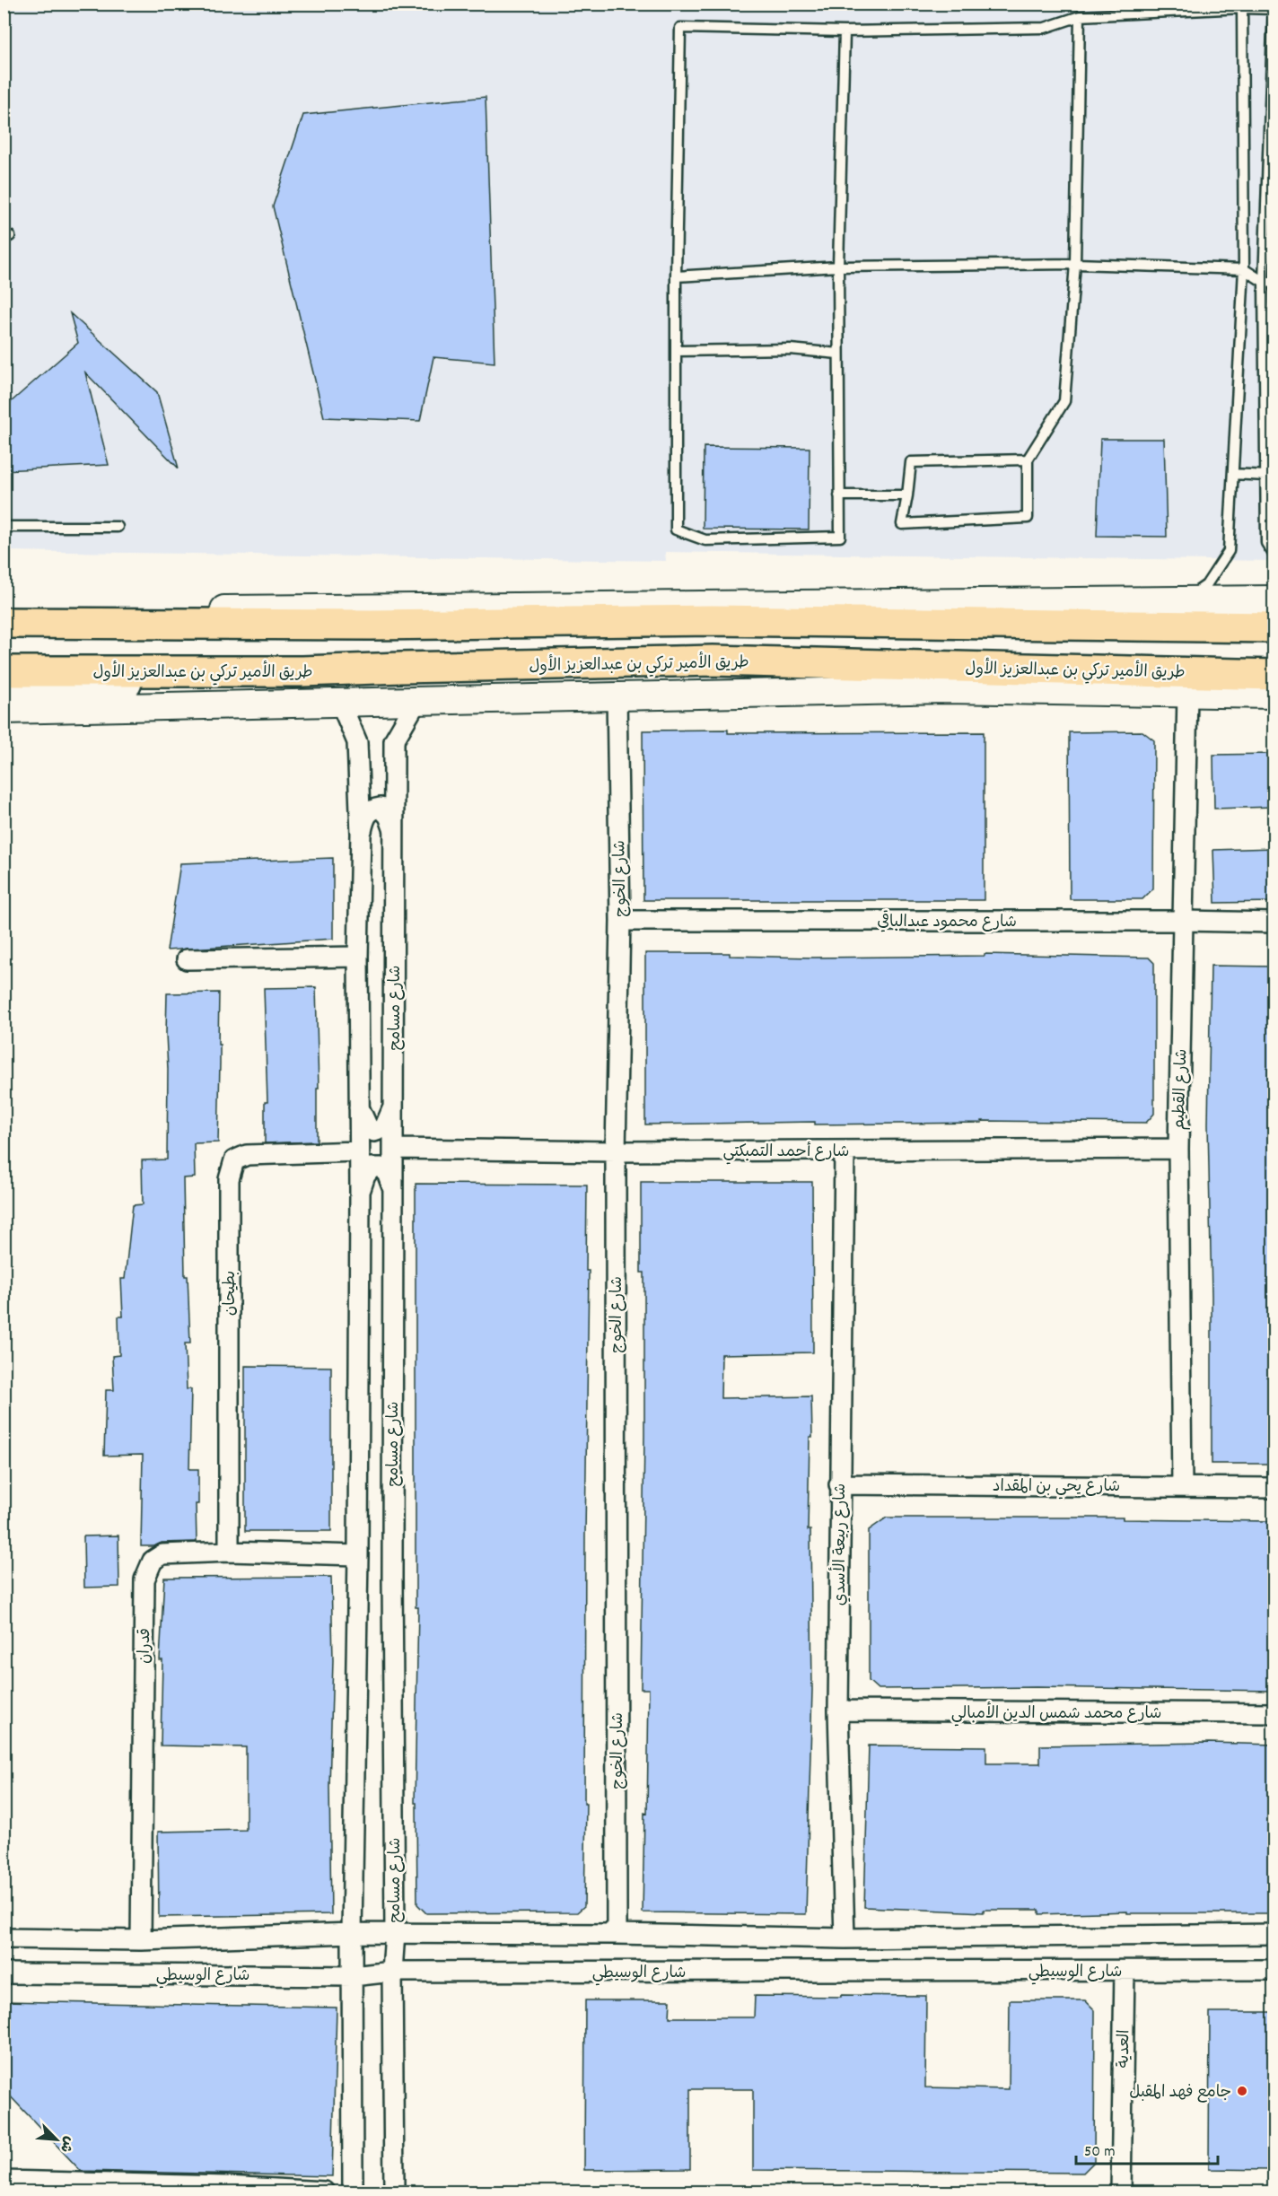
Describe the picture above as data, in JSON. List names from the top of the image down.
{
  "streets": {
    "main road": ["طريق الأمير تركي بن عبدالعزيز الأول"],
    "street": [
      "شارع الخوج",
      "شارع محمود عبدالباقي",
      "شارع مسامح",
      "شارع القطيم",
      "شارع أحمد التمبكتي",
      "بطيحان",
      "شارع يحي بن المقداد",
      "شارع ربيعة الأسدي",
      "قدران",
      "شارع محمد شمس الدين الأمبالي",
      "شارع الوسيطي",
      "العدية"
    ]
  },
  "crossings": [
    ["شارع الخوج", "شارع محمود عبدالباقي"],
    ["شارع الخوج", "شارع أحمد التمبكتي"],
    ["شارع محمود عبدالباقي", "شارع القطيم"],
    ["شارع مسامح", "شارع أحمد التمبكتي"],
    ["شارع مسامح", "بطيحان"],
    ["شارع مسامح", "قدران"],
    ["شارع مسامح", "شارع الوسيطي"],
    ["شارع القطيم", "شارع أحمد التمبكتي"],
    ["شارع القطيم", "شارع يحي بن المقداد"],
    ["شارع أحمد التمبكتي", "شارع ربيعة الأسدي"],
    ["بطيحان", "قدران"],
    ["شارع يحي بن المقداد", "شارع ربيعة الأسدي"],
    ["شارع ربيعة الأسدي", "شارع محمد شمس الدين الأمبالي"],
    ["شارع الوسيطي", "العدية"]
  ],
  "places": ["جامع فهد المقبل"],
  "scale_bar": "50 m",
  "north": "bottom right"
}
